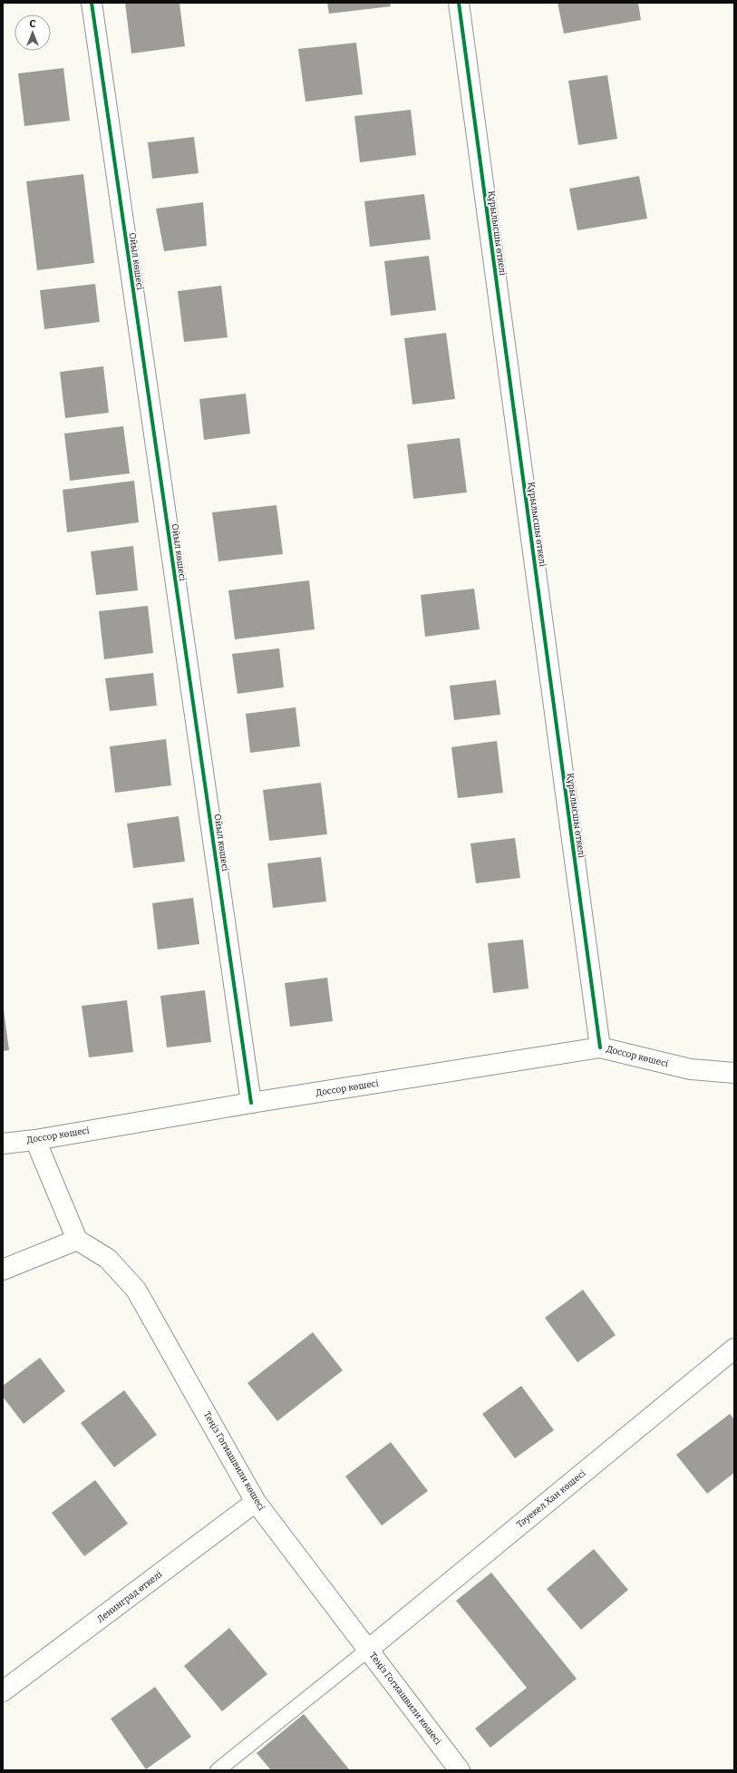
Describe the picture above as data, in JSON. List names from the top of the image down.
{
  "streets": {
    "street": [
      "Құрылысшы өткелі",
      "Ойыл көшесі",
      "Доссор көшесі",
      "Теңіз Гогиашвили көшесі",
      "Тәуекел Хан көшесі",
      "Ленинград өткелі"
    ]
  },
  "crossings": [
    ["Құрылысшы өткелі", "Доссор көшесі"],
    ["Ойыл көшесі", "Доссор көшесі"],
    ["Теңіз Гогиашвили көшесі", "Тәуекел Хан көшесі"],
    ["Теңіз Гогиашвили көшесі", "Ленинград өткелі"]
  ],
  "north": "top"
}
